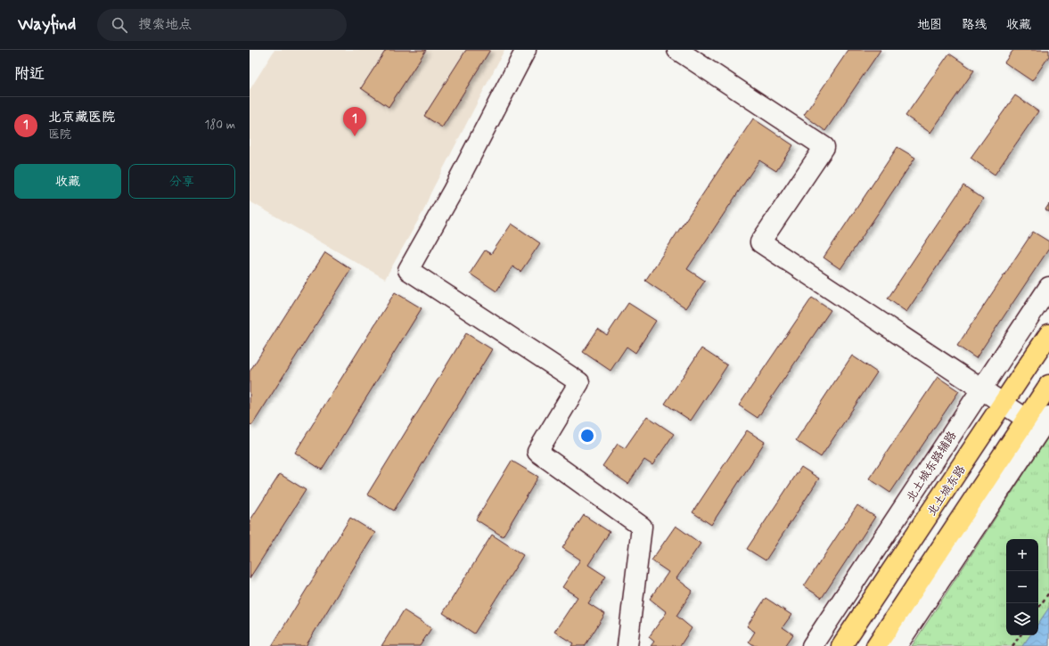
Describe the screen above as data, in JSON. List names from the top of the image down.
{
  "streets": {
    "main road": ["北土城东路"],
    "street": ["北土城东路辅路"]
  },
  "page": {
    "header": "Wayfind",
    "search": "搜索地点",
    "nav": ["地图", "路线", "收藏"],
    "heading": "附近",
    "list": [
      {
        "mark": "1",
        "name": "北京藏医院",
        "note": "医院",
        "value": "180 m"
      }
    ],
    "pins": "1",
    "buttons": ["收藏", "分享"],
    "map_buttons": ["+", "−"]
  }
}
